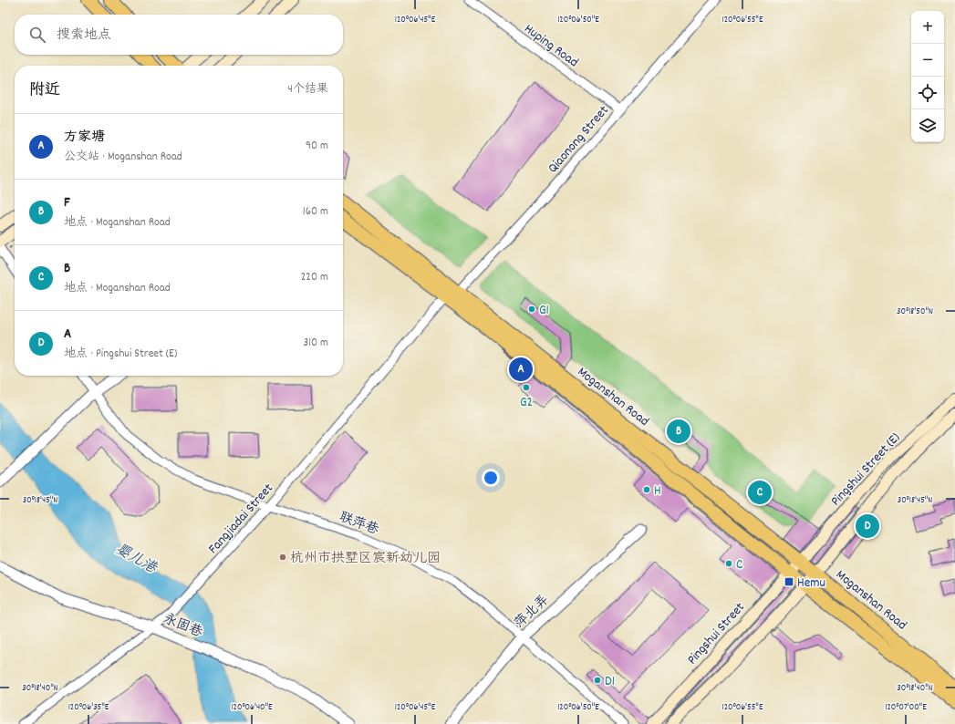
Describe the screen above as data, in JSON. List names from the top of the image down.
{
  "streets": {
    "main road": ["Moganshan Road", "Pingshui Street (E)", "Pingshui Street"],
    "street": [
      "Huping Road",
      "Qiaonong Street",
      "Fangjiadai Street",
      "联萍巷",
      "萍北弄",
      "永固巷"
    ]
  },
  "crossings": [
    ["Huping Road", "Qiaonong Street"],
    ["Qiaonong Street", "Moganshan Road"],
    ["Moganshan Road", "Pingshui Street (E)"],
    ["Moganshan Road", "Fangjiadai Street"],
    ["Moganshan Road", "Pingshui Street"],
    ["Pingshui Street (E)", "Pingshui Street"],
    ["Fangjiadai Street", "联萍巷"],
    ["Fangjiadai Street", "永固巷"],
    ["联萍巷", "萍北弄"]
  ],
  "water": ["婴儿港"],
  "places": {
    "other": [
      "G1",
      "G2",
      "H",
      "杭州市拱墅区宸新幼儿园",
      "C",
      "D1"
    ],
    "transit": ["Hemu"]
  },
  "page": {
    "map_buttons": ["+", "−"],
    "search": "搜索地点",
    "heading": ["附近", "4个结果"],
    "list": [
      {
        "mark": "A",
        "name": "方家塘",
        "note": "公交站 · Moganshan Road",
        "value": "90 m"
      },
      {
        "mark": "B",
        "name": "F",
        "note": "地点 · Moganshan Road",
        "value": "160 m"
      },
      {
        "mark": "C",
        "name": "B",
        "note": "地点 · Moganshan Road",
        "value": "220 m"
      },
      {
        "mark": "D",
        "name": "A",
        "note": "地点 · Pingshui Street (E)",
        "value": "310 m"
      }
    ],
    "pins": [
      "A",
      "B",
      "C",
      "D"
    ]
  },
  "coordinates": [
    "120°06'45\"E",
    "120°06'50\"E",
    "120°06'55\"E",
    "30°18'50\"N",
    "30°18'45\"N",
    "30°18'40\"N",
    "120°06'35\"E",
    "120°06'40\"E",
    "120°07'00\"E"
  ]
}
